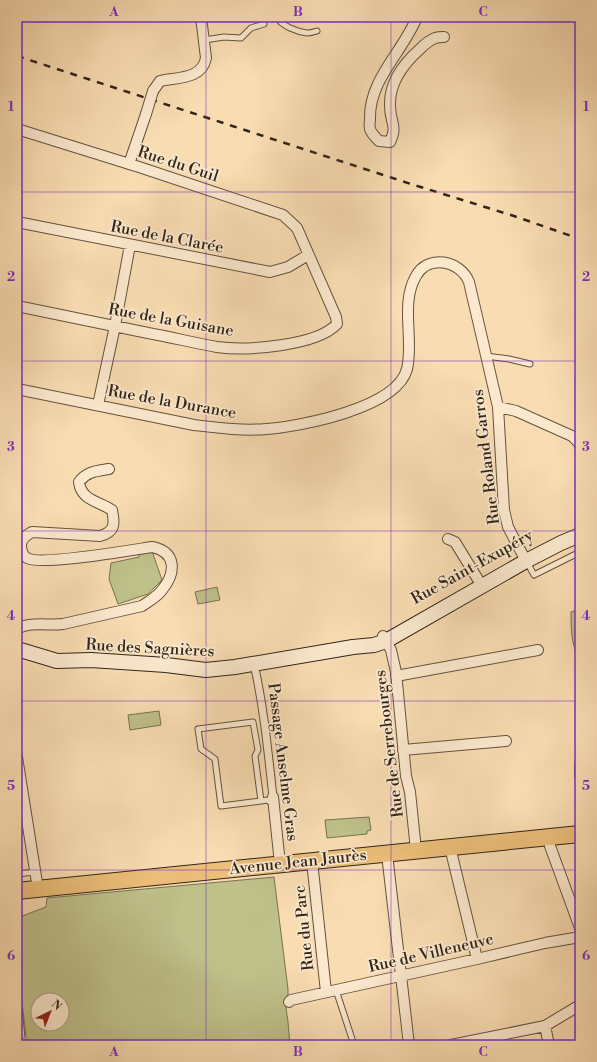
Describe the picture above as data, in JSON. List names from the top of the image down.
{
  "streets": {
    "main road": ["Rue Saint-Exupéry", "Rue des Sagnières", "Avenue Jean Jaurès"],
    "street": [
      "Rue du Guil",
      "Rue de la Clarée",
      "Rue de la Guisane",
      "Rue de la Durance",
      "Rue Roland Garros",
      "Rue de Serrebourges",
      "Passage Anselme Gras",
      "Rue du Parc",
      "Rue de Villeneuve"
    ]
  },
  "crossings": [
    ["Rue du Guil", "Rue de la Clarée"],
    ["Rue du Guil", "Rue de la Guisane"],
    ["Rue de la Clarée", "Rue de la Guisane"],
    ["Rue de la Durance", "Rue Roland Garros"],
    ["Rue Roland Garros", "Rue Saint-Exupéry"],
    ["Rue Saint-Exupéry", "Rue des Sagnières"],
    ["Rue Saint-Exupéry", "Rue de Serrebourges"],
    ["Rue des Sagnières", "Rue de Serrebourges"],
    ["Rue des Sagnières", "Passage Anselme Gras"],
    ["Rue de Serrebourges", "Avenue Jean Jaurès"],
    ["Passage Anselme Gras", "Avenue Jean Jaurès"],
    ["Avenue Jean Jaurès", "Rue du Parc"],
    ["Rue du Parc", "Rue de Villeneuve"]
  ],
  "north": "top right",
  "grid": {
    "columns": ["A", "B", "C"],
    "rows": [
      "1",
      "2",
      "3",
      "4",
      "5",
      "6"
    ]
  }
}
